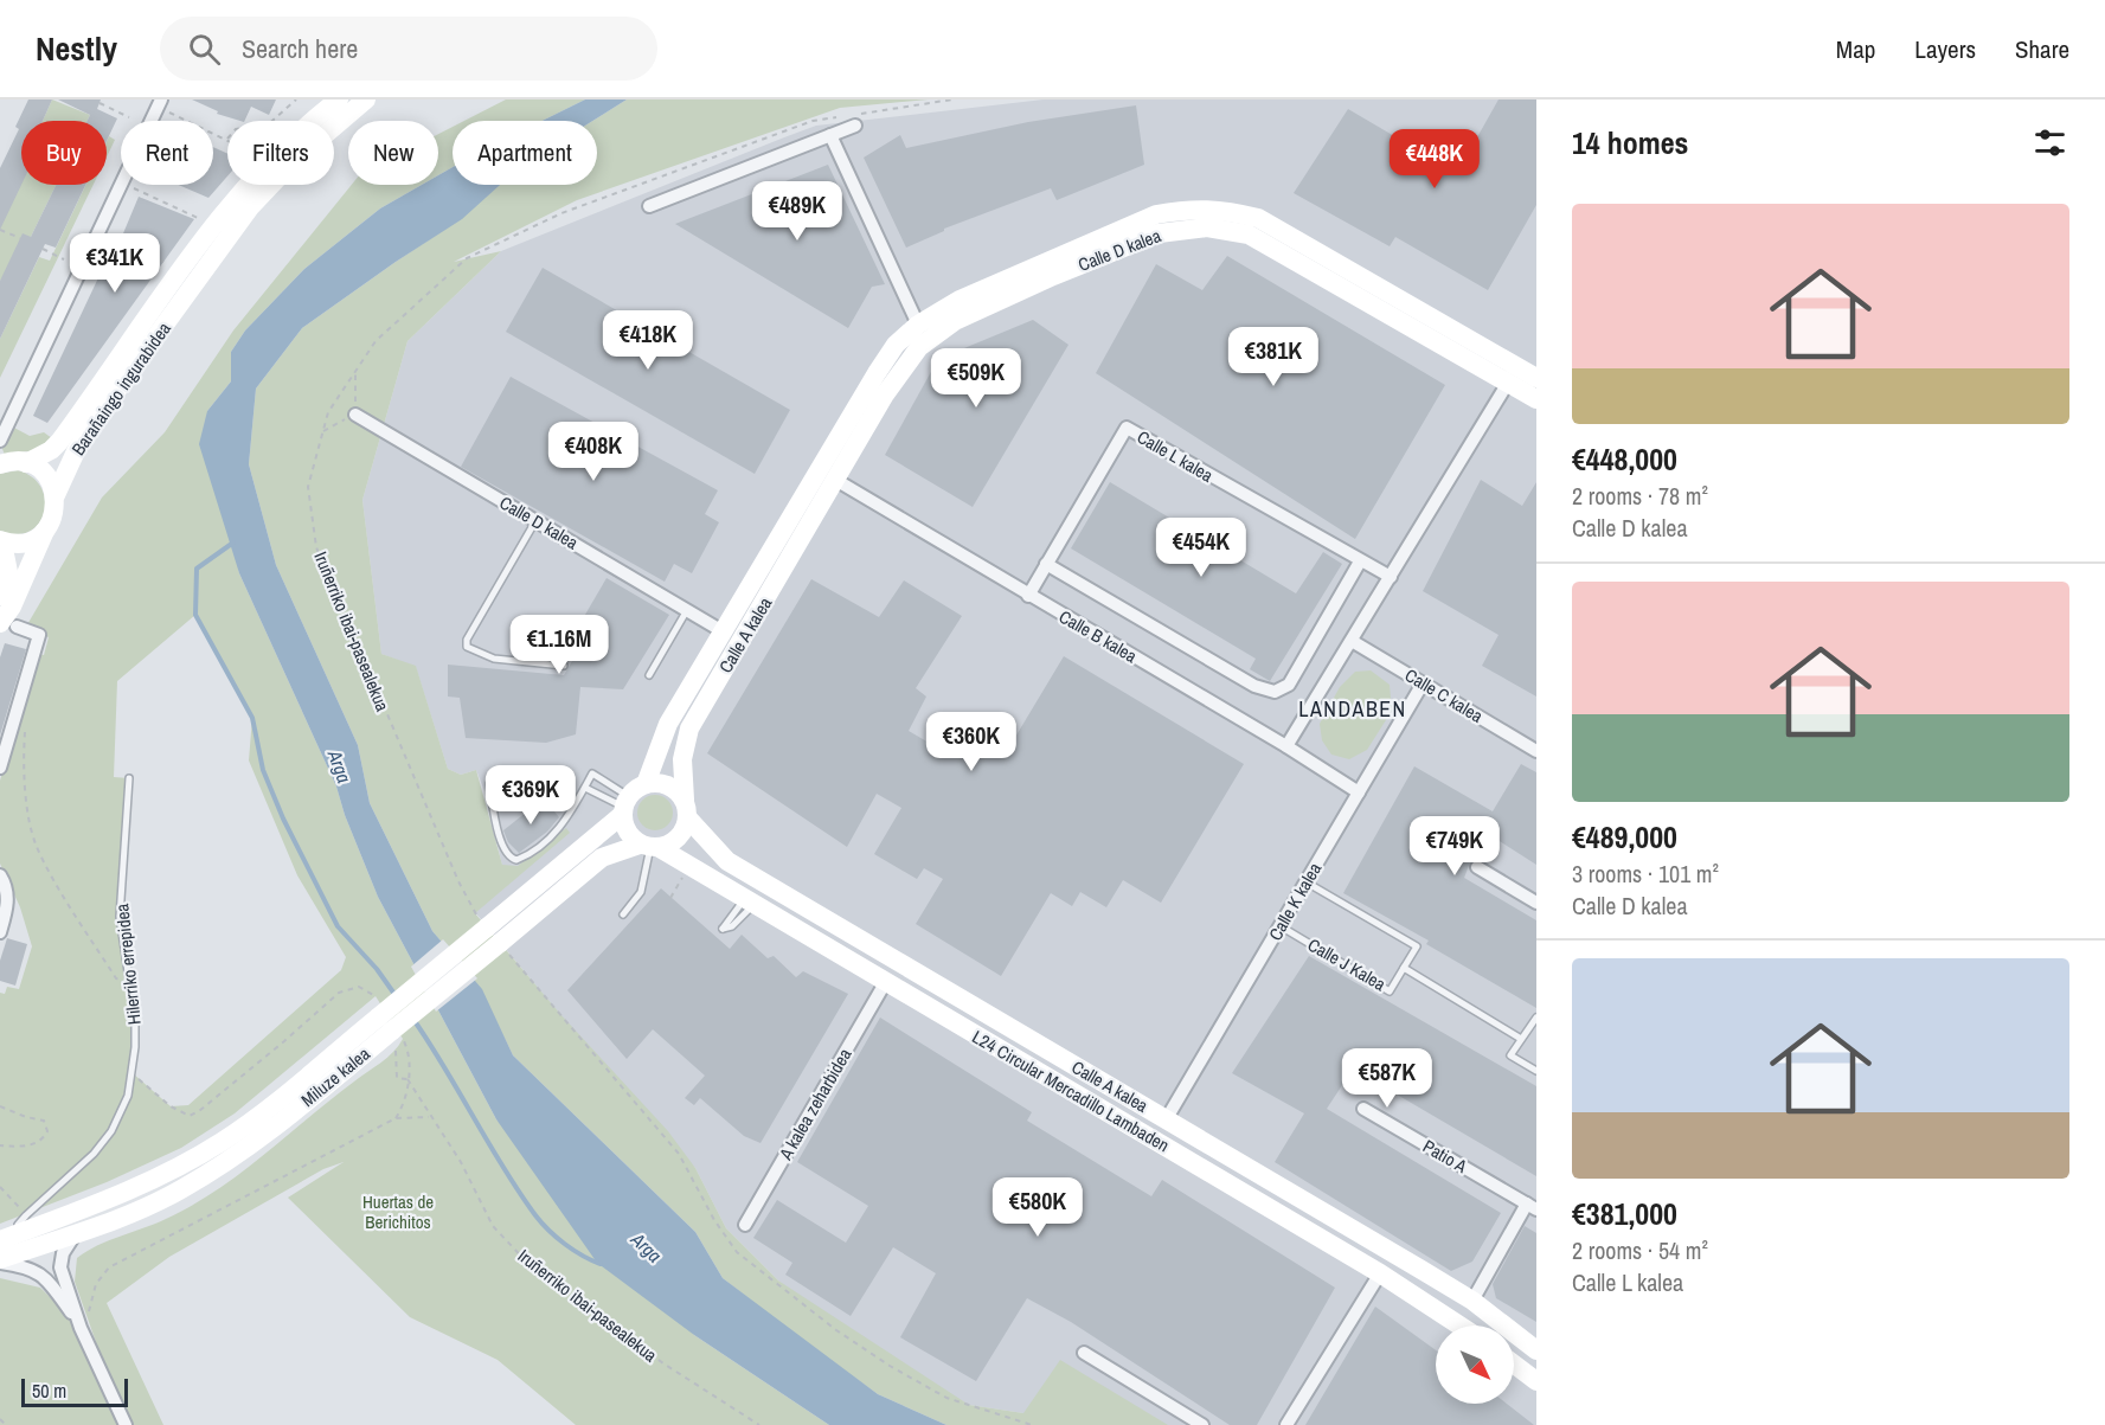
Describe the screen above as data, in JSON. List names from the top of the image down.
{
  "streets": {
    "main road": [
      "Calle D kalea",
      "Barañaingo ingurabidea",
      "Calle A kalea",
      "Miluze kalea",
      "L24 Circular Mercadillo Lambaden"
    ],
    "street": [
      "Calle L kalea",
      "Calle B kalea",
      "Calle C kalea",
      "Calle K kalea",
      "A kalea zeharbidea",
      "Patio A"
    ],
    "lane": ["Hilerriko errepidea", "Calle J Kalea"],
    "path": ["Iruñerriko ibai-pasealekua"]
  },
  "crossings": [
    ["Calle D kalea", "Calle A kalea"],
    ["Calle D kalea", "Calle B kalea"],
    ["Calle L kalea", "Calle B kalea"],
    ["Iruñerriko ibai-pasealekua", "Miluze kalea"],
    ["Calle A kalea", "Calle B kalea"],
    ["Calle A kalea", "Calle K kalea"],
    ["Calle A kalea", "Miluze kalea"],
    ["Calle A kalea", "L24 Circular Mercadillo Lambaden"],
    ["Calle A kalea", "Patio A"],
    ["Calle B kalea", "Calle K kalea"],
    ["Calle C kalea", "Calle K kalea"],
    ["Calle K kalea", "Calle J Kalea"],
    ["Hilerriko errepidea", "Miluze kalea"],
    ["Miluze kalea", "L24 Circular Mercadillo Lambaden"],
    ["L24 Circular Mercadillo Lambaden", "A kalea zeharbidea"]
  ],
  "districts": ["LANDABEN"],
  "water": ["Arga"],
  "parks": ["Huertas de Berichitos"],
  "scale_bar": "50 m",
  "north": "bottom right",
  "page": {
    "header": "Nestly",
    "search": "Search here",
    "nav": ["Map", "Layers", "Share"],
    "heading": "14 homes",
    "chip": [
      "Buy",
      "Rent",
      "Filters",
      "New",
      "Apartment"
    ],
    "price": [
      "€448K",
      "€489K",
      "€341K",
      "€418K",
      "€381K",
      "€509K",
      "€408K",
      "€454K",
      "€1.16M",
      "€360K",
      "€369K",
      "€749K",
      "€587K",
      "€580K"
    ],
    "list": [
      {
        "name": "€448,000",
        "note": "2 rooms · 78 m² · Calle D kalea"
      },
      {
        "name": "€489,000",
        "note": "3 rooms · 101 m² · Calle D kalea"
      },
      {
        "name": "€381,000",
        "note": "2 rooms · 54 m² · Calle L kalea"
      }
    ],
    "scale": "50 m"
  }
}
